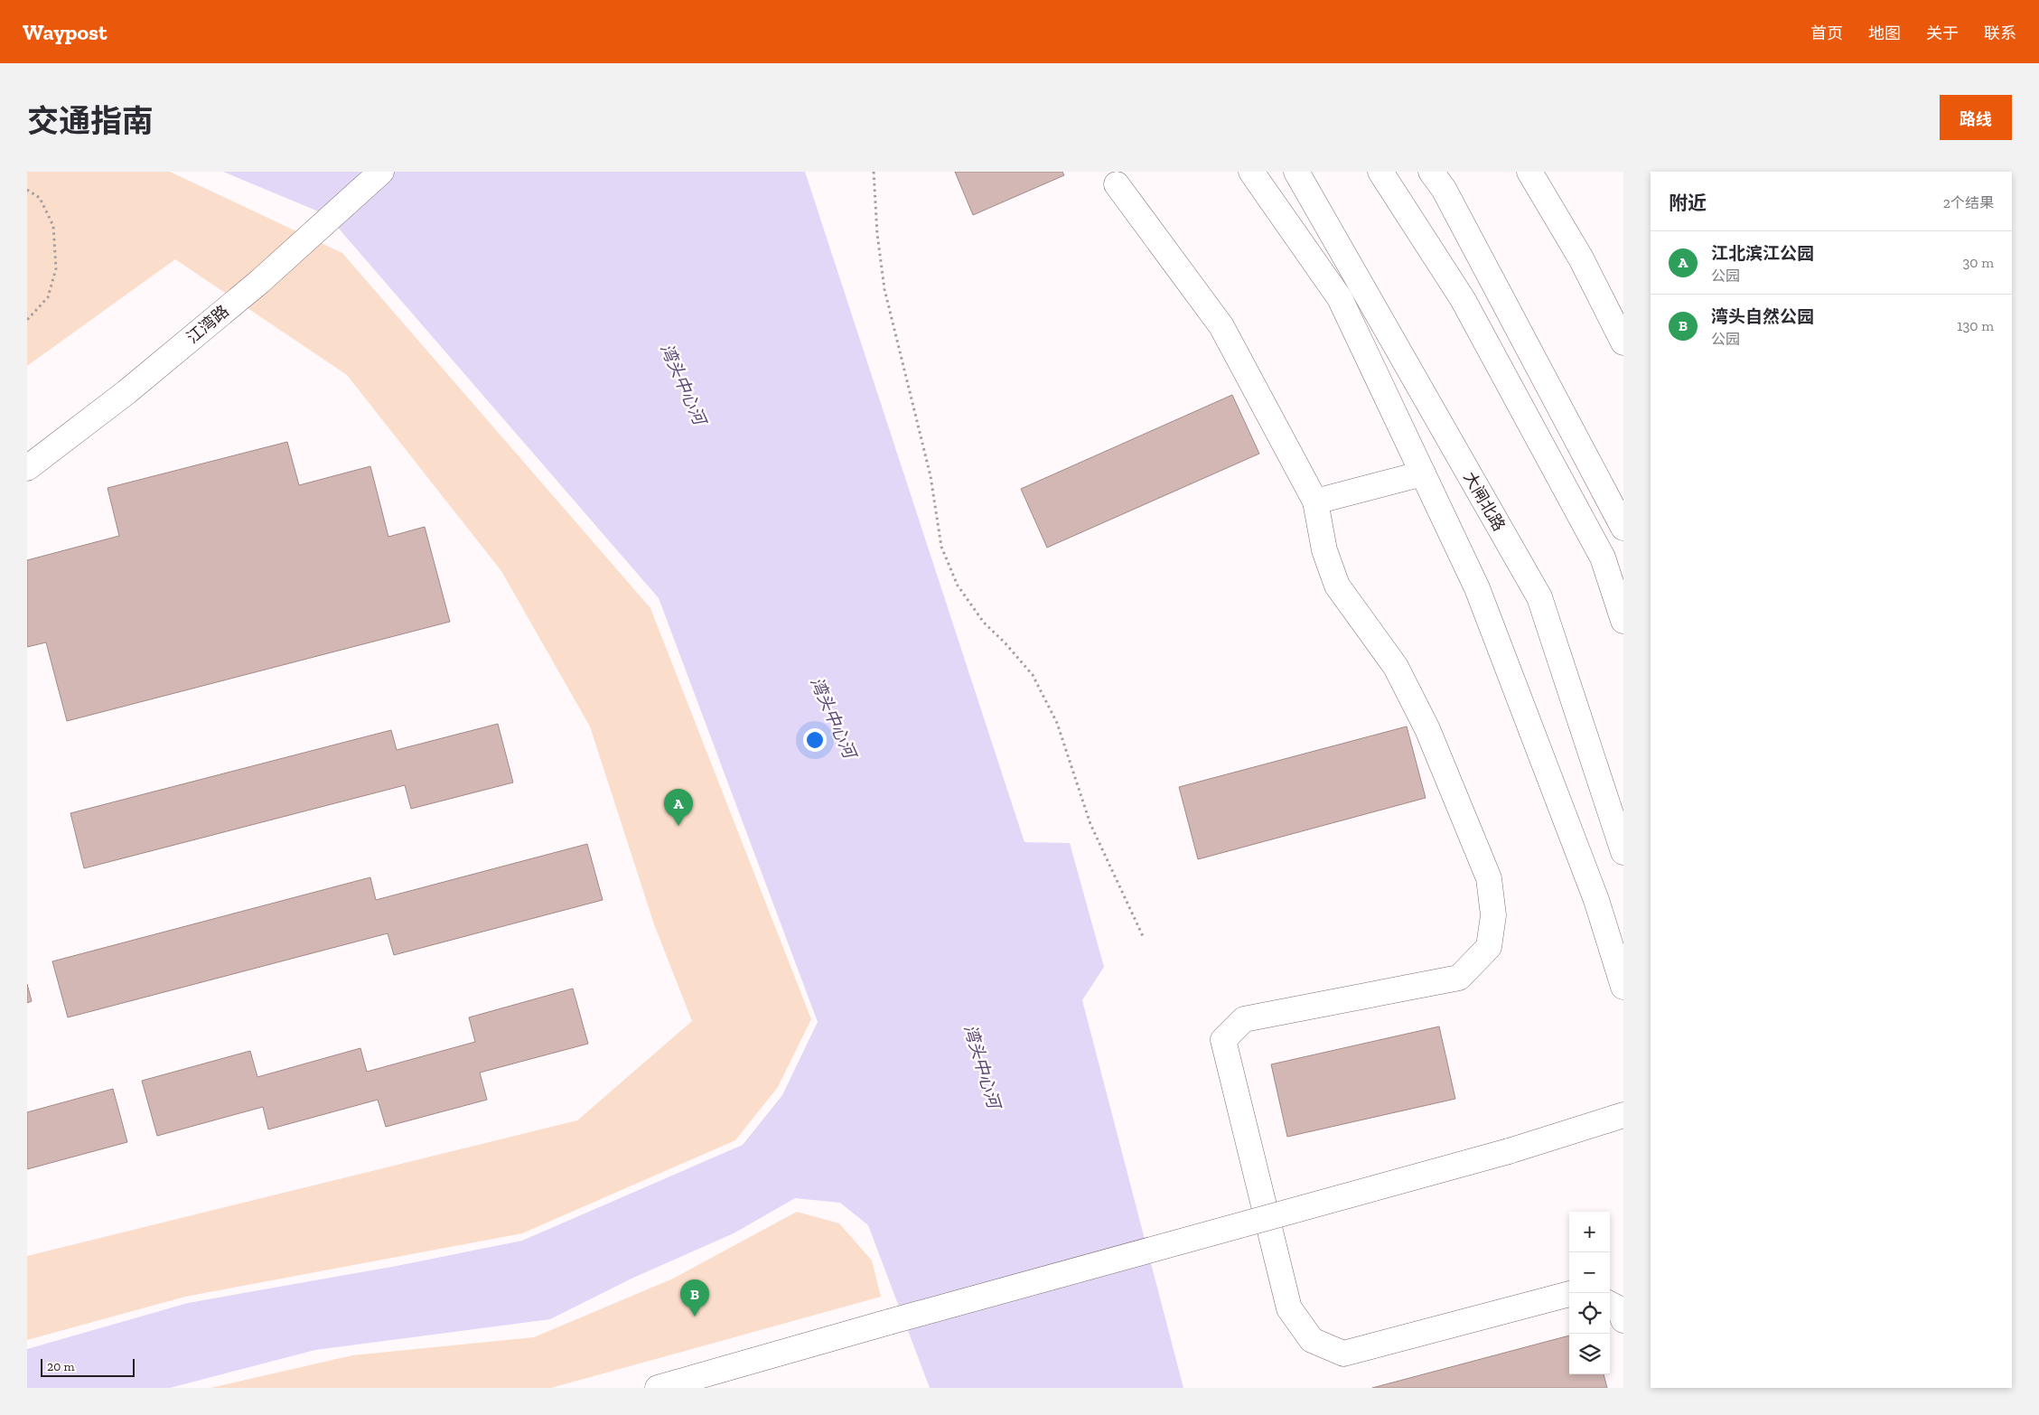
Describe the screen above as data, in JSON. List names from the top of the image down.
{
  "streets": {
    "street": ["江湾路", "大闸北路"]
  },
  "water": ["湾头中心河"],
  "scale_bar": "20 m",
  "page": {
    "header": "Waypost",
    "nav": [
      "首页",
      "地图",
      "关于",
      "联系"
    ],
    "title": "交通指南",
    "buttons": "路线",
    "heading": ["附近", "2个结果"],
    "list": [
      {
        "mark": "A",
        "name": "江北滨江公园",
        "note": "公园",
        "value": "30 m"
      },
      {
        "mark": "B",
        "name": "湾头自然公园",
        "note": "公园",
        "value": "130 m"
      }
    ],
    "pins": ["A", "B"],
    "map_buttons": ["+", "−"],
    "scale": "20 m"
  }
}
